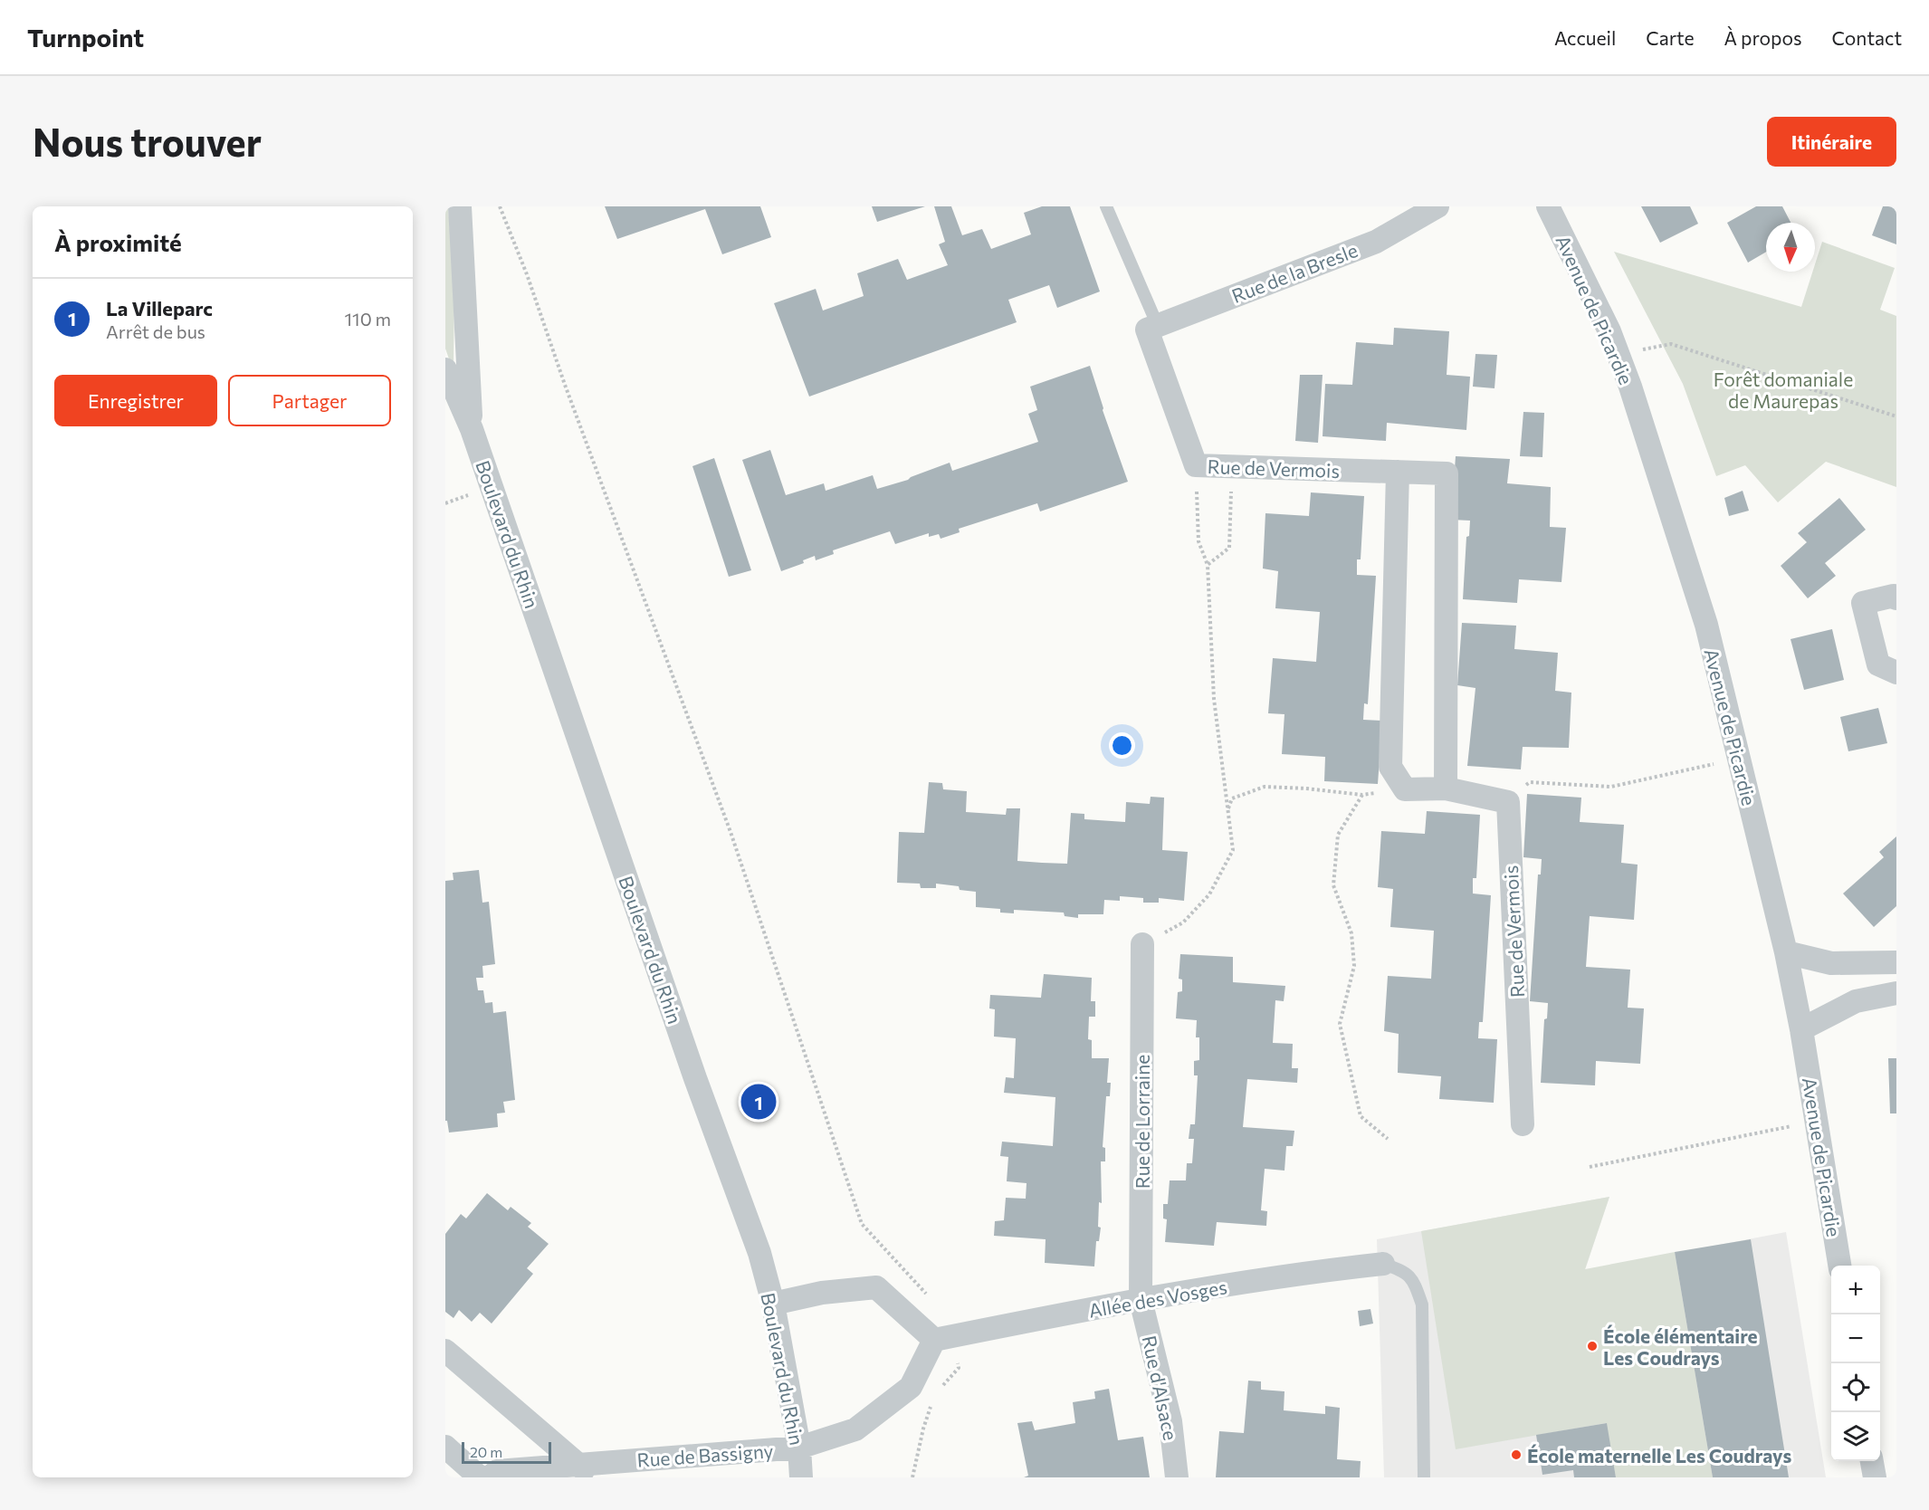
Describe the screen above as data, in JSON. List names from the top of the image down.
{
  "streets": {
    "street": [
      "Rue de la Bresle",
      "Avenue de Picardie",
      "Rue de Vermois",
      "Boulevard du Rhin",
      "Rue de Lorraine",
      "Allée des Vosges",
      "Rue d'Alsace",
      "Rue de Bassigny"
    ]
  },
  "crossings": [
    ["Rue de la Bresle", "Rue de Vermois"],
    ["Boulevard du Rhin", "Rue de Bassigny"],
    ["Rue de Lorraine", "Allée des Vosges"],
    ["Rue de Lorraine", "Rue d'Alsace"],
    ["Allée des Vosges", "Rue d'Alsace"],
    ["Allée des Vosges", "Rue de Bassigny"]
  ],
  "parks": ["Forêt domaniale de Maurepas"],
  "places": ["École élémentaire Les Coudrays", "École maternelle Les Coudrays"],
  "scale_bar": "20 m",
  "north": "bottom",
  "page": {
    "header": "Turnpoint",
    "nav": [
      "Accueil",
      "Carte",
      "À propos",
      "Contact"
    ],
    "buttons": [
      "Itinéraire",
      ["Enregistrer", "Partager"]
    ],
    "title": "Nous trouver",
    "heading": "À proximité",
    "list": [
      {
        "mark": "1",
        "name": "La Villeparc",
        "note": "Arrêt de bus",
        "value": "110 m"
      }
    ],
    "pins": "1",
    "map_buttons": ["+", "−"],
    "scale": "20 m"
  }
}
